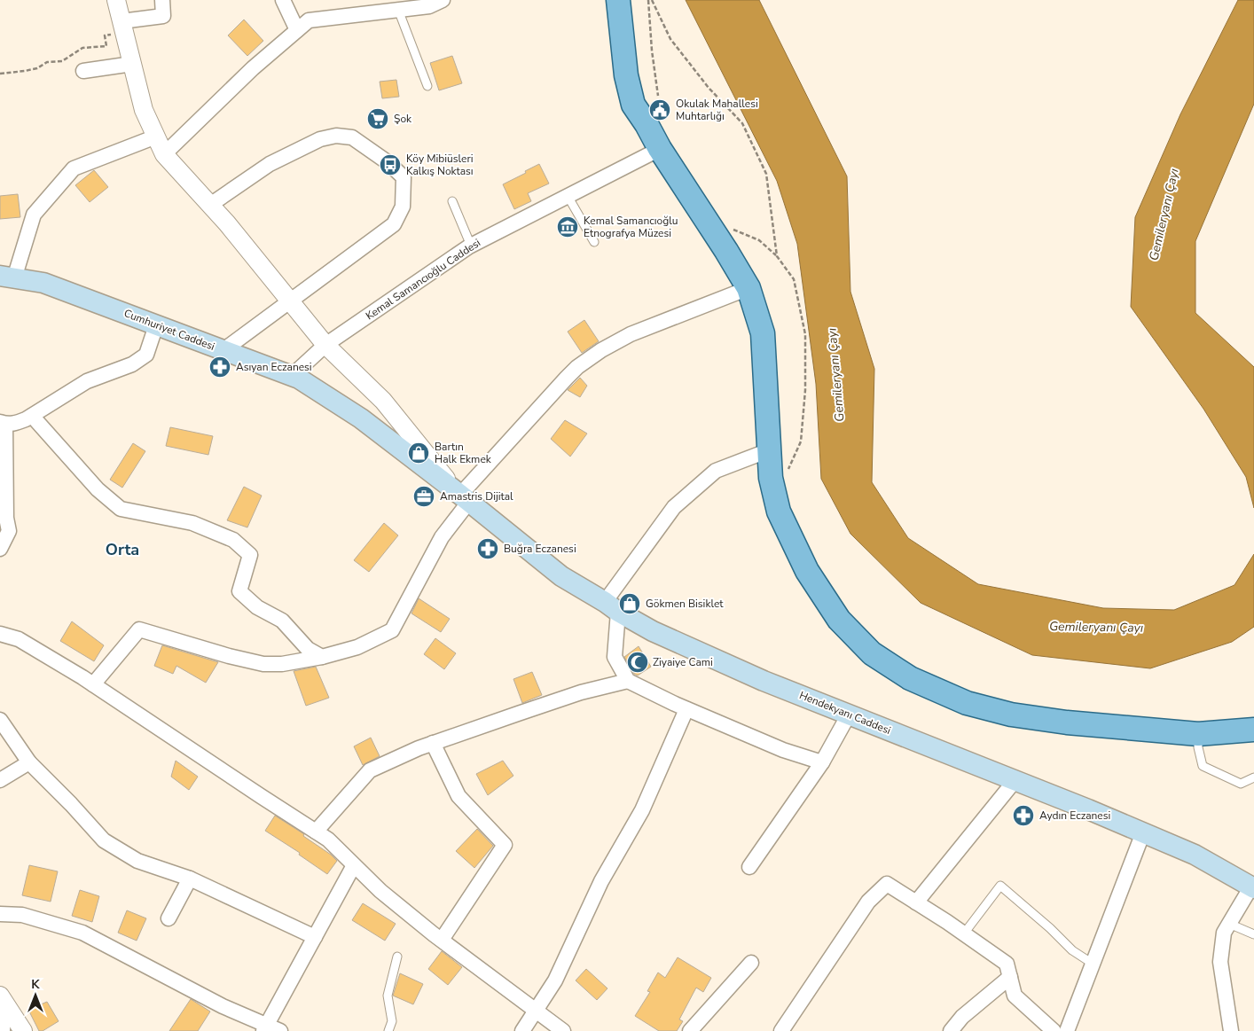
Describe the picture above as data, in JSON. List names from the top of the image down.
{
  "streets": {
    "main road": ["Cumhuriyet Caddesi", "Hendekyanı Caddesi"],
    "street": ["Kemal Samancıoğlu Caddesi"]
  },
  "crossings": [
    ["Kemal Samancıoğlu Caddesi", "Cumhuriyet Caddesi"],
    ["Cumhuriyet Caddesi", "Hendekyanı Caddesi"]
  ],
  "districts": ["Orta"],
  "water": ["Gemileryanı Çayı"],
  "places": {
    "public building": ["Okulak Mahallesi Muhtarlığı"],
    "supermarket": ["Şok"],
    "bus stop": ["Köy Mibiüsleri Kalkış Noktası"],
    "museum": ["Kemal Samancıoğlu Etnografya Müzesi"],
    "pharmacy": ["Asıyan Eczanesi", "Buğra Eczanesi", "Aydın Eczanesi"],
    "shop": ["Bartın Halk Ekmek", "Gökmen Bisiklet"],
    "office": ["Amastris Dijital"],
    "mosque": ["Ziyaiye Cami"]
  },
  "north": "top"
}
